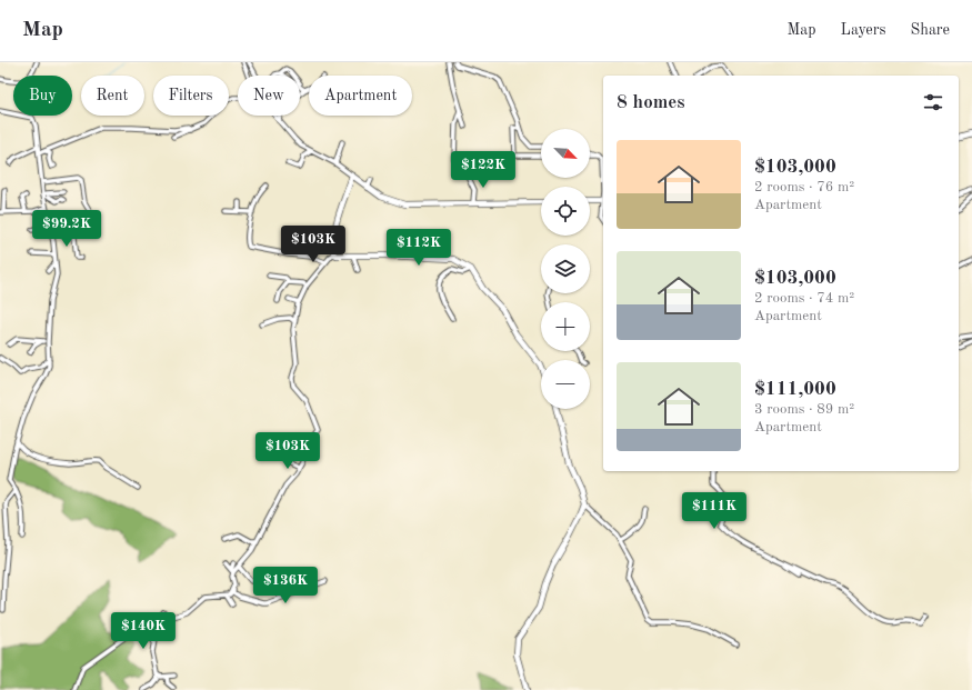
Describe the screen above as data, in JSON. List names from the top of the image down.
{
  "north": "bottom right",
  "page": {
    "header": "Map",
    "nav": ["Map", "Layers", "Share"],
    "chip": [
      "Buy",
      "Rent",
      "Filters",
      "New",
      "Apartment"
    ],
    "heading": "8 homes",
    "map_buttons": ["+", "−"],
    "list": [
      {
        "name": "$103,000",
        "note": "2 rooms · 76 m² · Apartment"
      },
      {
        "name": "$103,000",
        "note": "2 rooms · 74 m² · Apartment"
      },
      {
        "name": "$111,000",
        "note": "3 rooms · 89 m² · Apartment"
      }
    ],
    "price": [
      "$122K",
      "$99.2K",
      "$103K",
      "$112K",
      "$103K",
      "$111K",
      "$136K",
      "$140K"
    ]
  }
}
